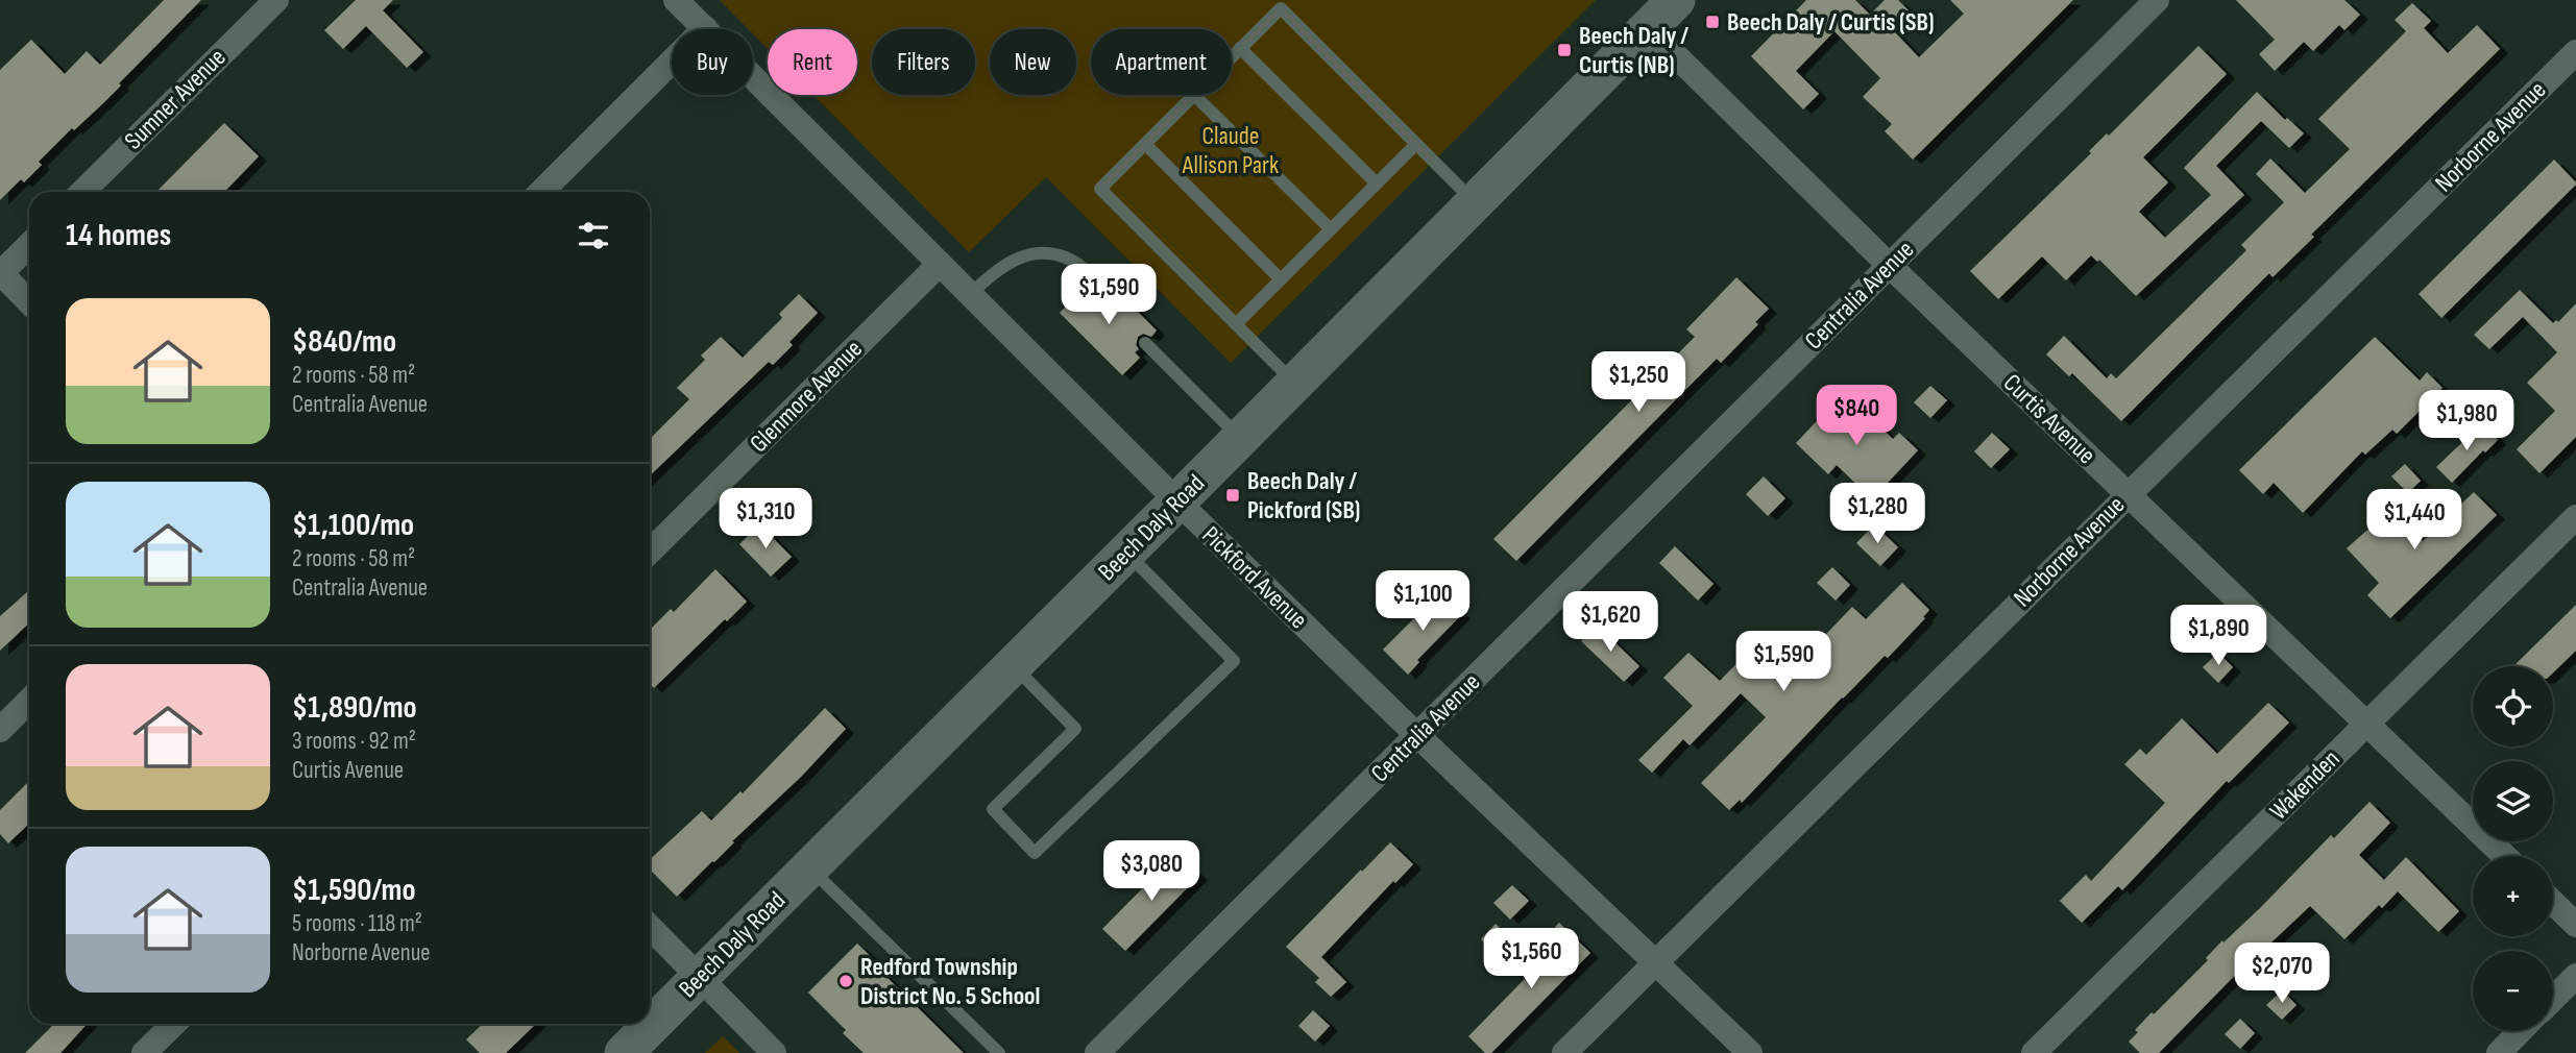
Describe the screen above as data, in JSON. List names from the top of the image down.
{
  "streets": {
    "main road": ["Beech Daly Road"],
    "street": [
      "Sumner Avenue",
      "Norborne Avenue",
      "Centralia Avenue",
      "Glenmore Avenue",
      "Curtis Avenue",
      "Pickford Avenue",
      "Wakenden"
    ]
  },
  "crossings": [
    ["Norborne Avenue", "Curtis Avenue"],
    ["Norborne Avenue", "Pickford Avenue"],
    ["Centralia Avenue", "Curtis Avenue"],
    ["Centralia Avenue", "Pickford Avenue"],
    ["Glenmore Avenue", "Pickford Avenue"],
    ["Curtis Avenue", "Beech Daly Road"],
    ["Curtis Avenue", "Wakenden"],
    ["Beech Daly Road", "Pickford Avenue"]
  ],
  "parks": ["Claude Allison Park"],
  "places": {
    "transit": ["Beech Daly / Curtis (SB)", "Beech Daly / Curtis (NB)", "Beech Daly / Pickford (SB)"],
    "other": ["Redford Township District No. 5 School"]
  },
  "page": {
    "chip": [
      "Buy",
      "Rent",
      "Filters",
      "New",
      "Apartment"
    ],
    "heading": "14 homes",
    "price": [
      "$1,590",
      "$1,250",
      "$840",
      "$1,980",
      "$1,280",
      "$1,310",
      "$1,440",
      "$1,100",
      "$1,620",
      "$1,890",
      "$1,590",
      "$3,080",
      "$1,560",
      "$2,070"
    ],
    "list": [
      {
        "name": "$840/mo",
        "note": "2 rooms · 58 m² · Centralia Avenue"
      },
      {
        "name": "$1,100/mo",
        "note": "2 rooms · 58 m² · Centralia Avenue"
      },
      {
        "name": "$1,890/mo",
        "note": "3 rooms · 92 m² · Curtis Avenue"
      },
      {
        "name": "$1,590/mo",
        "note": "5 rooms · 118 m² · Norborne Avenue"
      }
    ],
    "map_buttons": ["+", "−"]
  }
}
